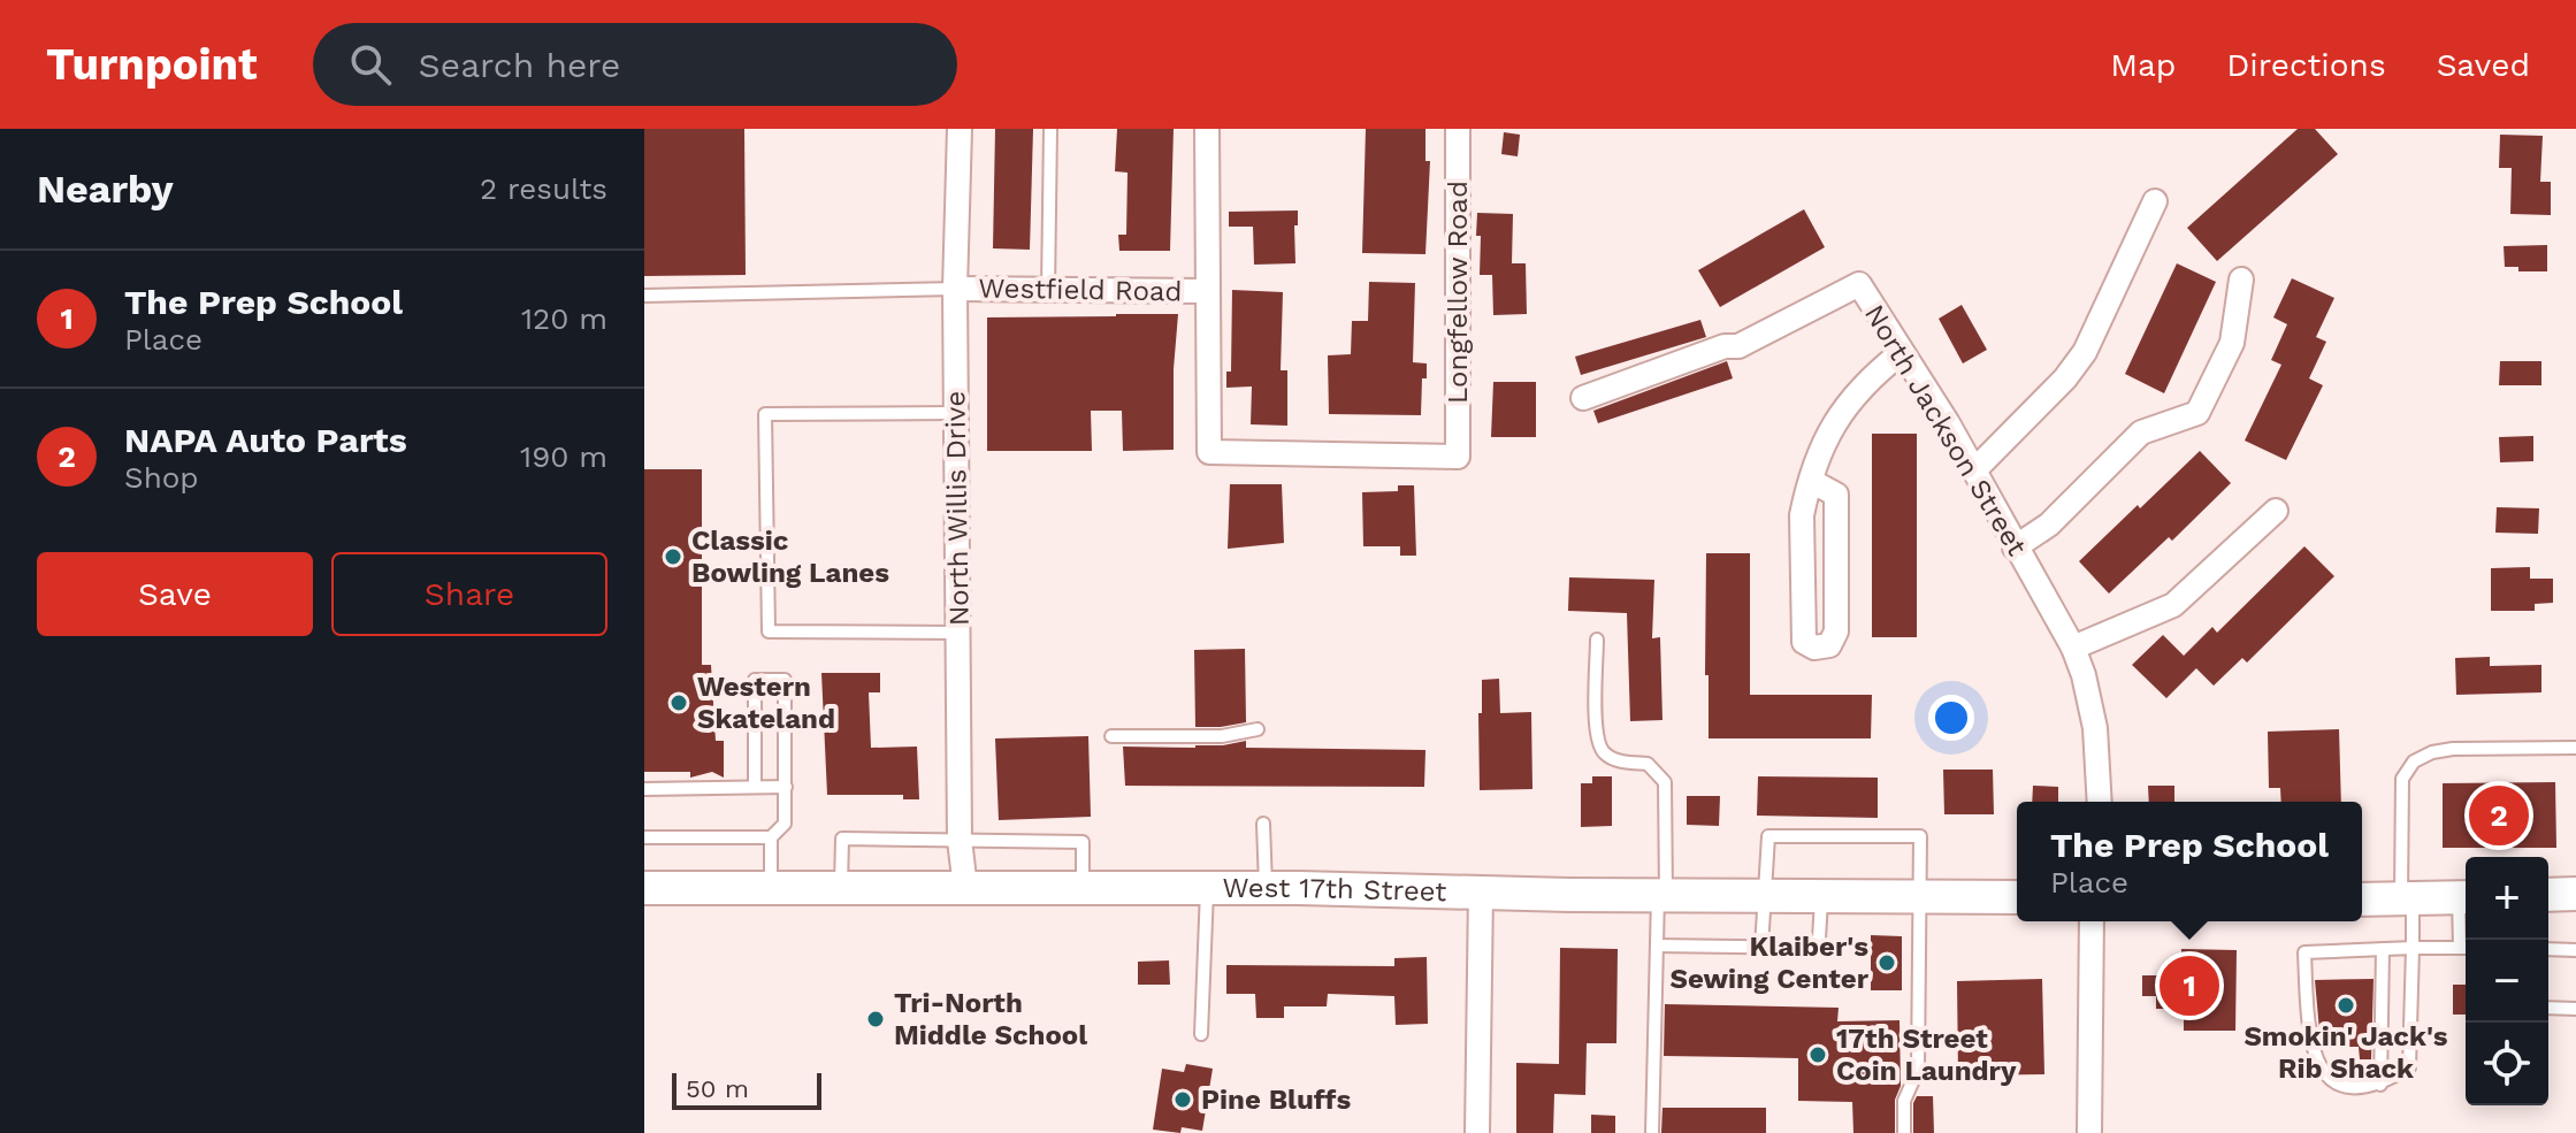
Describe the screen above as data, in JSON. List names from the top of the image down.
{
  "streets": {
    "main road": ["West 17th Street"],
    "street": [
      "Westfield Road",
      "Longfellow Road",
      "North Jackson Street",
      "North Willis Drive"
    ]
  },
  "crossings": [
    ["Westfield Road", "Longfellow Road"],
    ["Westfield Road", "North Willis Drive"],
    ["North Willis Drive", "West 17th Street"]
  ],
  "places": [
    "Classic Bowling Lanes",
    "Western Skateland",
    "Klaiber's Sewing Center",
    "Smokin' Jack's Rib Shack",
    "Tri-North Middle School",
    "17th Street Coin Laundry",
    "Pine Bluffs"
  ],
  "scale_bar": "50 m",
  "page": {
    "header": "Turnpoint",
    "search": "Search here",
    "nav": ["Map", "Directions", "Saved"],
    "heading": ["Nearby", "2 results"],
    "list": [
      {
        "mark": "1",
        "name": "The Prep School",
        "note": "Place",
        "value": "120 m"
      },
      {
        "mark": "2",
        "name": "NAPA Auto Parts",
        "note": "Shop",
        "value": "190 m"
      }
    ],
    "buttons": ["Save", "Share"],
    "pins": ["2", "1"],
    "popup": ["The Prep School", "Place"],
    "map_buttons": ["+", "−"],
    "scale": "50 m"
  }
}
